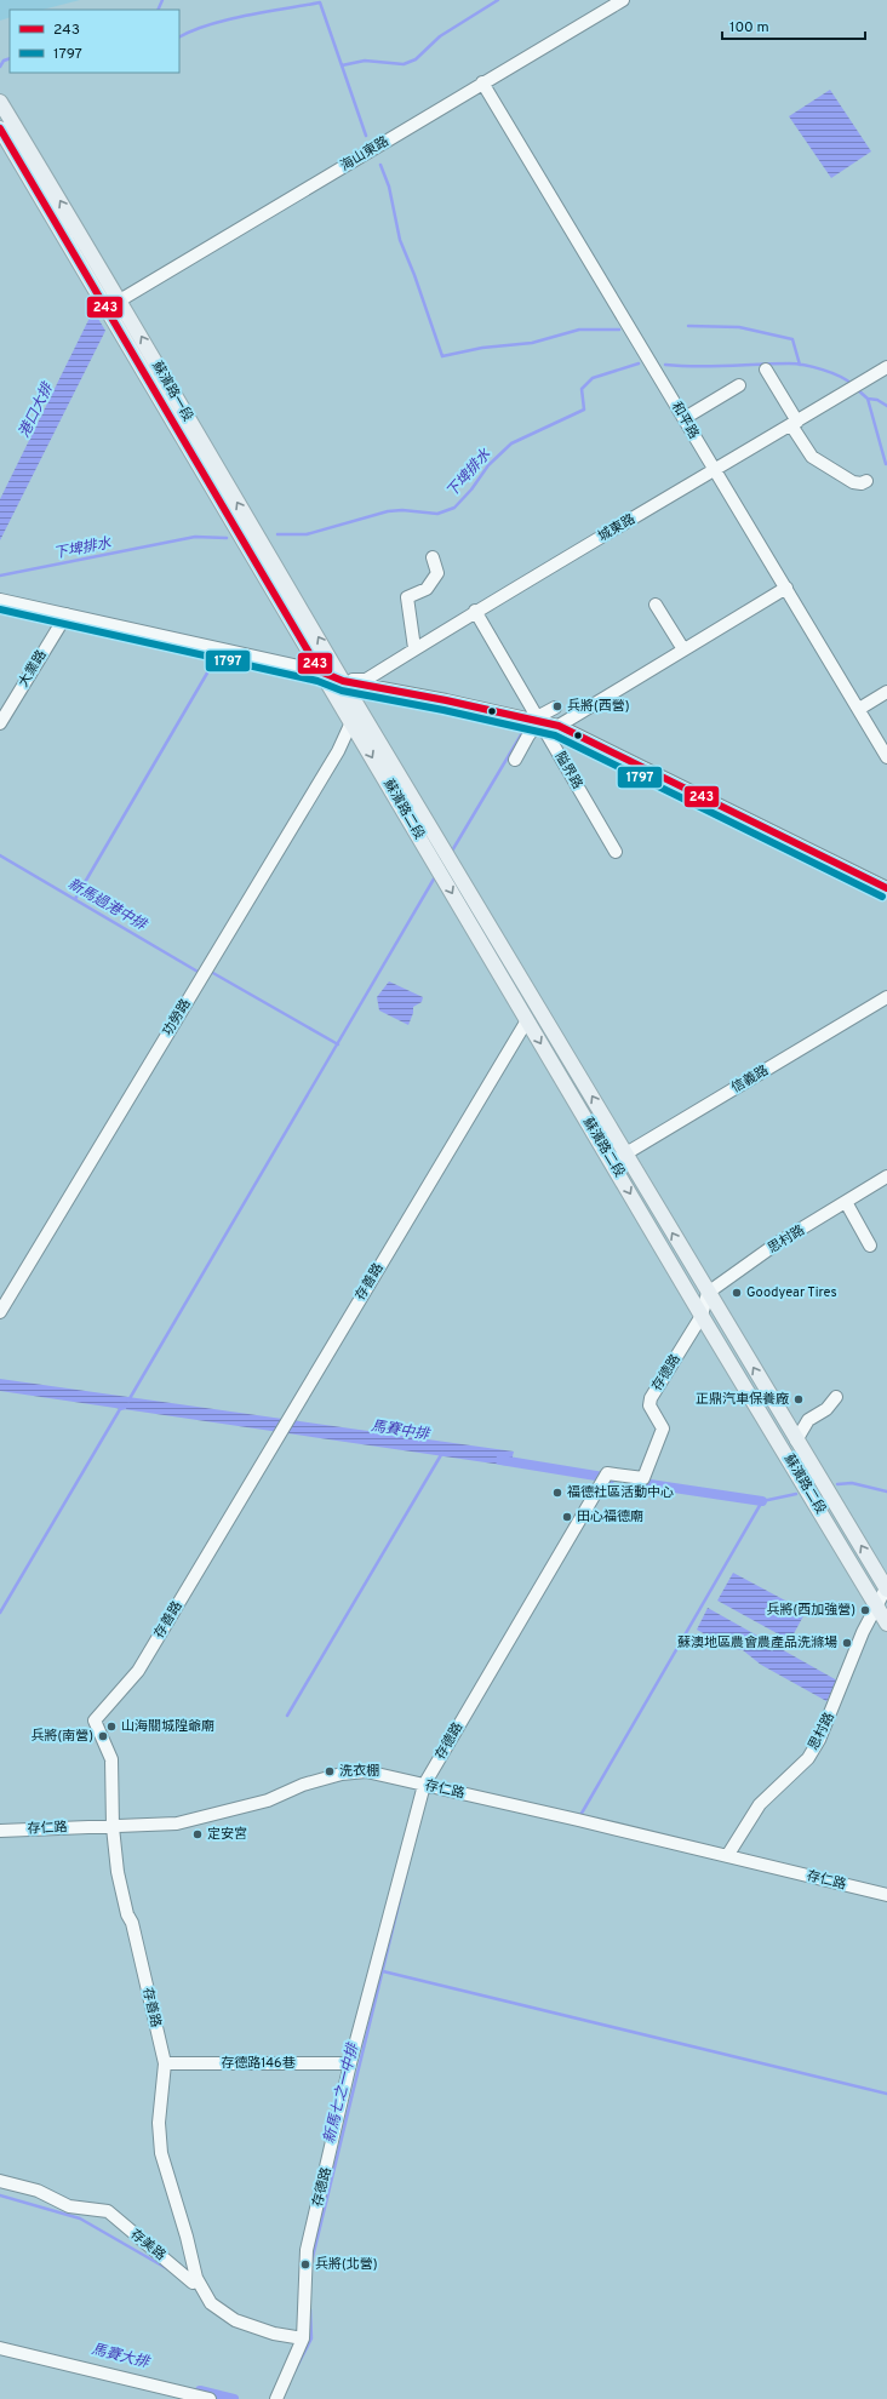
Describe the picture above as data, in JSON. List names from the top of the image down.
{
  "streets": {
    "main road": ["蘇濱路一段", "蘇濱路二段"],
    "street": [
      "海山東路",
      "和平路",
      "城東路",
      "大業路",
      "隘界路",
      "功勞路",
      "信義路",
      "思村路",
      "存善路",
      "存德路",
      "存仁路",
      "存德路146巷",
      "存美路"
    ]
  },
  "crossings": [
    ["海山東路", "蘇濱路一段"],
    ["海山東路", "和平路"],
    ["蘇濱路一段", "城東路"],
    ["蘇濱路一段", "蘇濱路二段"],
    ["和平路", "城東路"],
    ["城東路", "蘇濱路二段"],
    ["蘇濱路二段", "功勞路"],
    ["蘇濱路二段", "信義路"],
    ["蘇濱路二段", "思村路"],
    ["蘇濱路二段", "存善路"],
    ["蘇濱路二段", "存德路"],
    ["思村路", "存仁路"],
    ["存善路", "存德路"],
    ["存善路", "存仁路"],
    ["存善路", "存德路146巷"],
    ["存善路", "存美路"],
    ["存德路", "存仁路"],
    ["存德路", "存德路146巷"]
  ],
  "water": [
    "港口大排",
    "下埤排水",
    "新馬過港中排",
    "馬賽中排",
    "新馬七之一中排",
    "馬賽大排"
  ],
  "places": [
    "兵將(西營)",
    "Goodyear Tires",
    "正鼎汽車保養廠",
    "福德社區活動中心",
    "田心福德廟",
    "兵將(西加強營)",
    "蘇澳地區農會農產品洗滌場",
    "山海關城隍爺廟",
    "兵將(南營)",
    "洗衣棚",
    "定安宮",
    "兵將(北營)"
  ],
  "lines": ["transit line 243", "transit line 1797"],
  "legend": ["243", "1797"],
  "scale_bar": "100 m"
}
